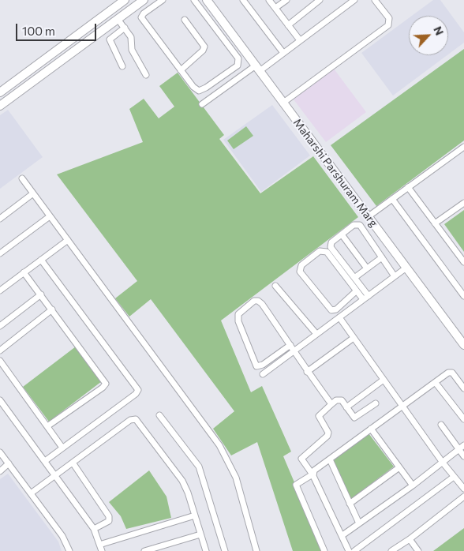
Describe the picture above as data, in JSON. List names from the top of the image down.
{
  "streets": {
    "street": ["Maharshi Parshuram Marg"]
  },
  "scale_bar": "100 m",
  "north": "top right"
}
